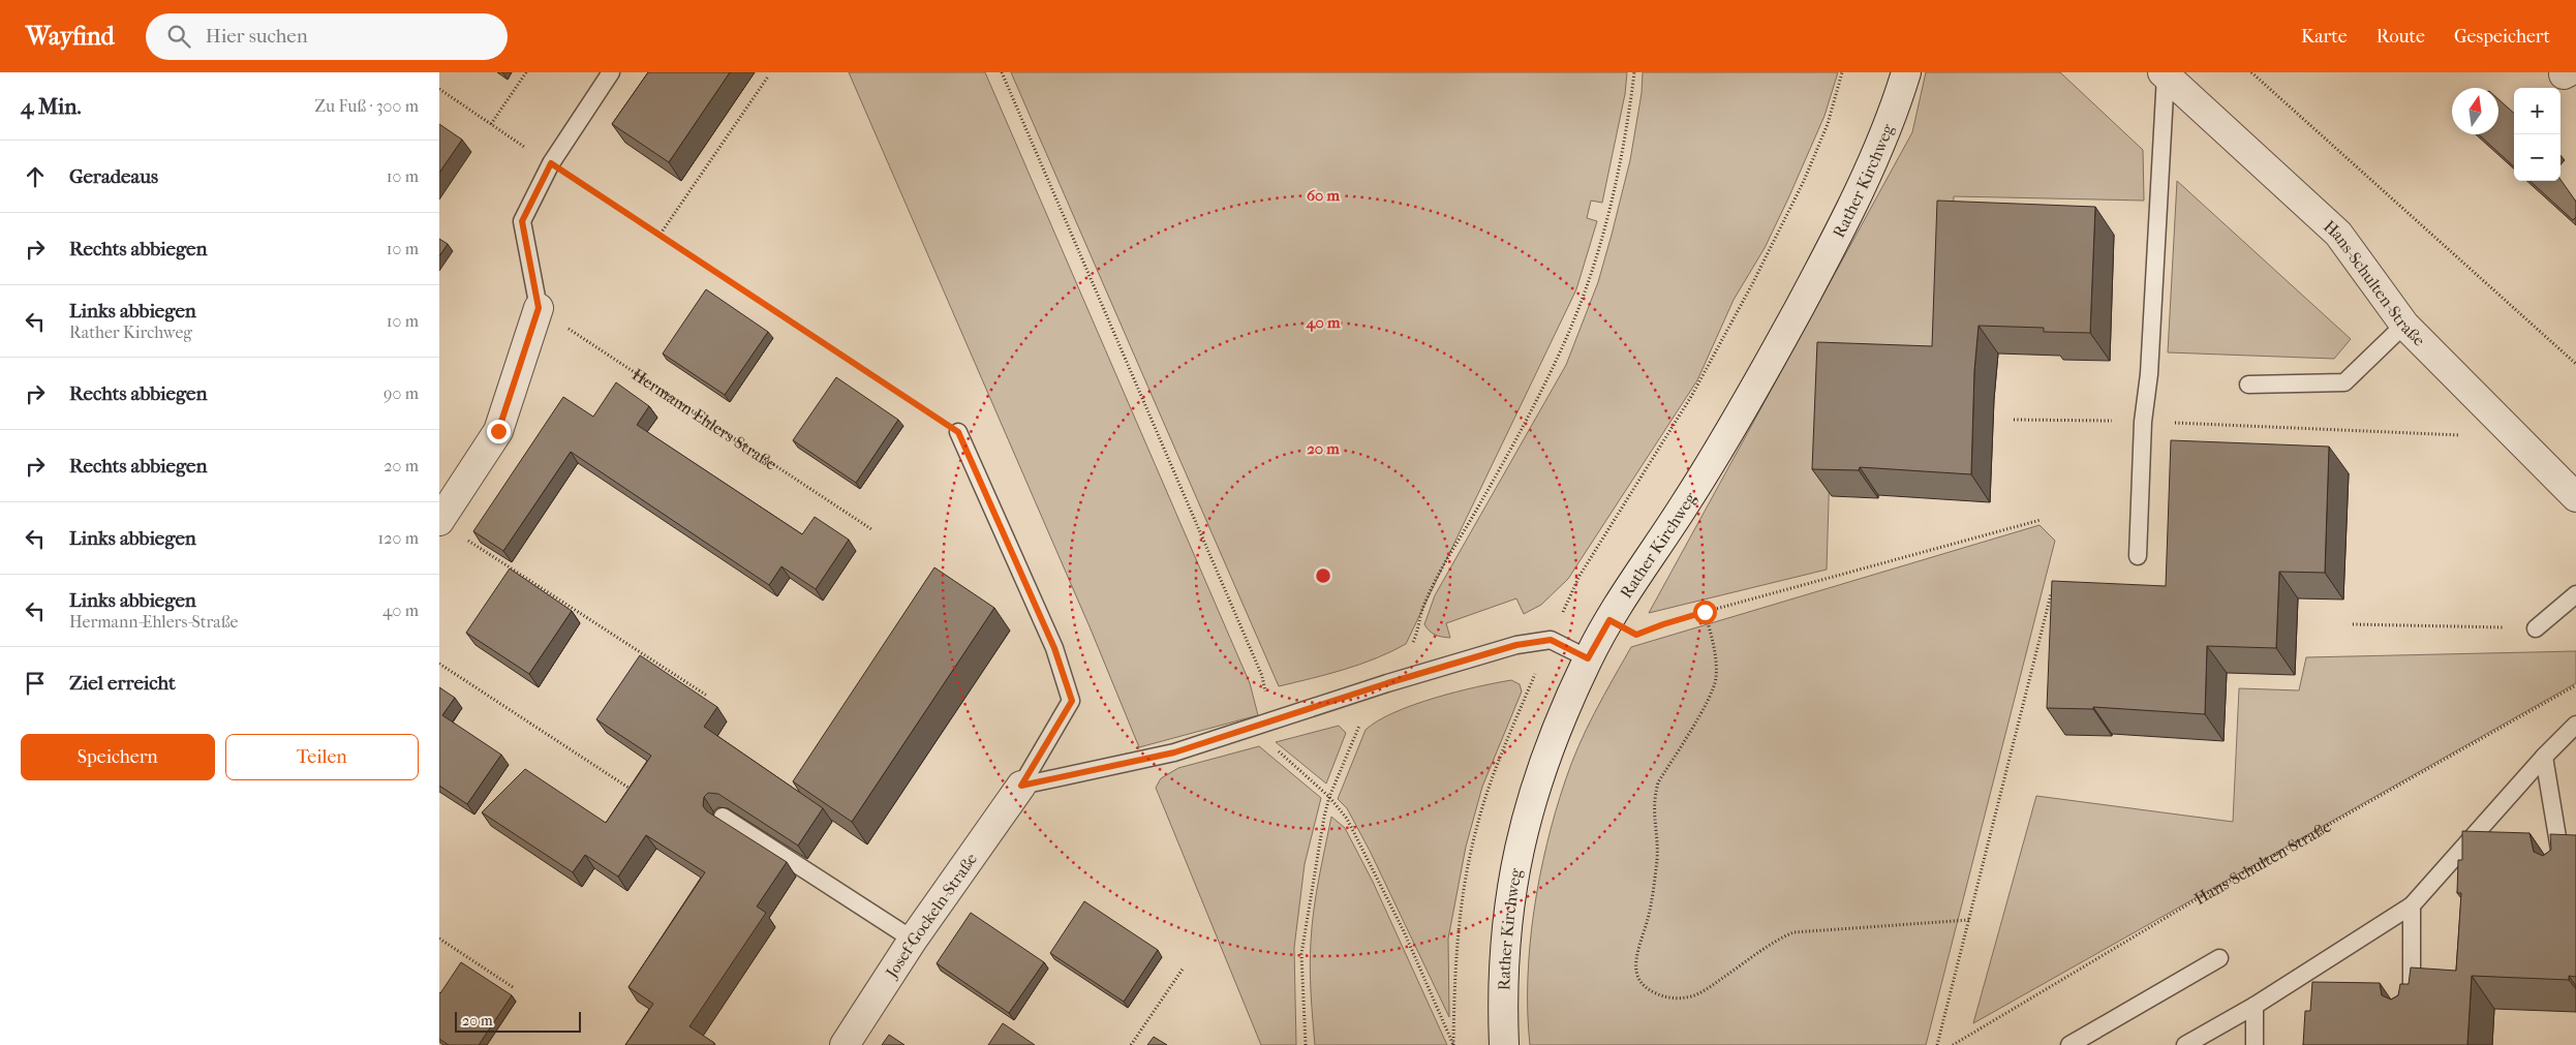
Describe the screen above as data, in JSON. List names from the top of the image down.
{
  "streets": {
    "street": ["Rather Kirchweg", "Hans-Schulten-Straße", "Josef-Gockeln-Straße"],
    "path": ["Hermann-Ehlers-Straße"]
  },
  "scale_bar": "20 m",
  "north": "top",
  "page": {
    "header": "Wayfind",
    "search": "Hier suchen",
    "nav": ["Karte", "Route", "Gespeichert"],
    "heading": ["4 Min.", "Zu Fuß · 300 m"],
    "map_buttons": ["+", "−"],
    "list": [
      ["Geradeaus", "10 m"],
      ["Rechts abbiegen", "10 m"],
      ["Links abbiegen", "Rather Kirchweg", "10 m"],
      ["Rechts abbiegen", "90 m"],
      ["Rechts abbiegen", "20 m"],
      ["Links abbiegen", "120 m"],
      ["Links abbiegen", "Hermann-Ehlers-Straße", "40 m"],
      "Ziel erreicht"
    ],
    "buttons": ["Speichern", "Teilen"],
    "scale": "20 m"
  },
  "rings": ["60 m", "40 m", "20 m"]
}
